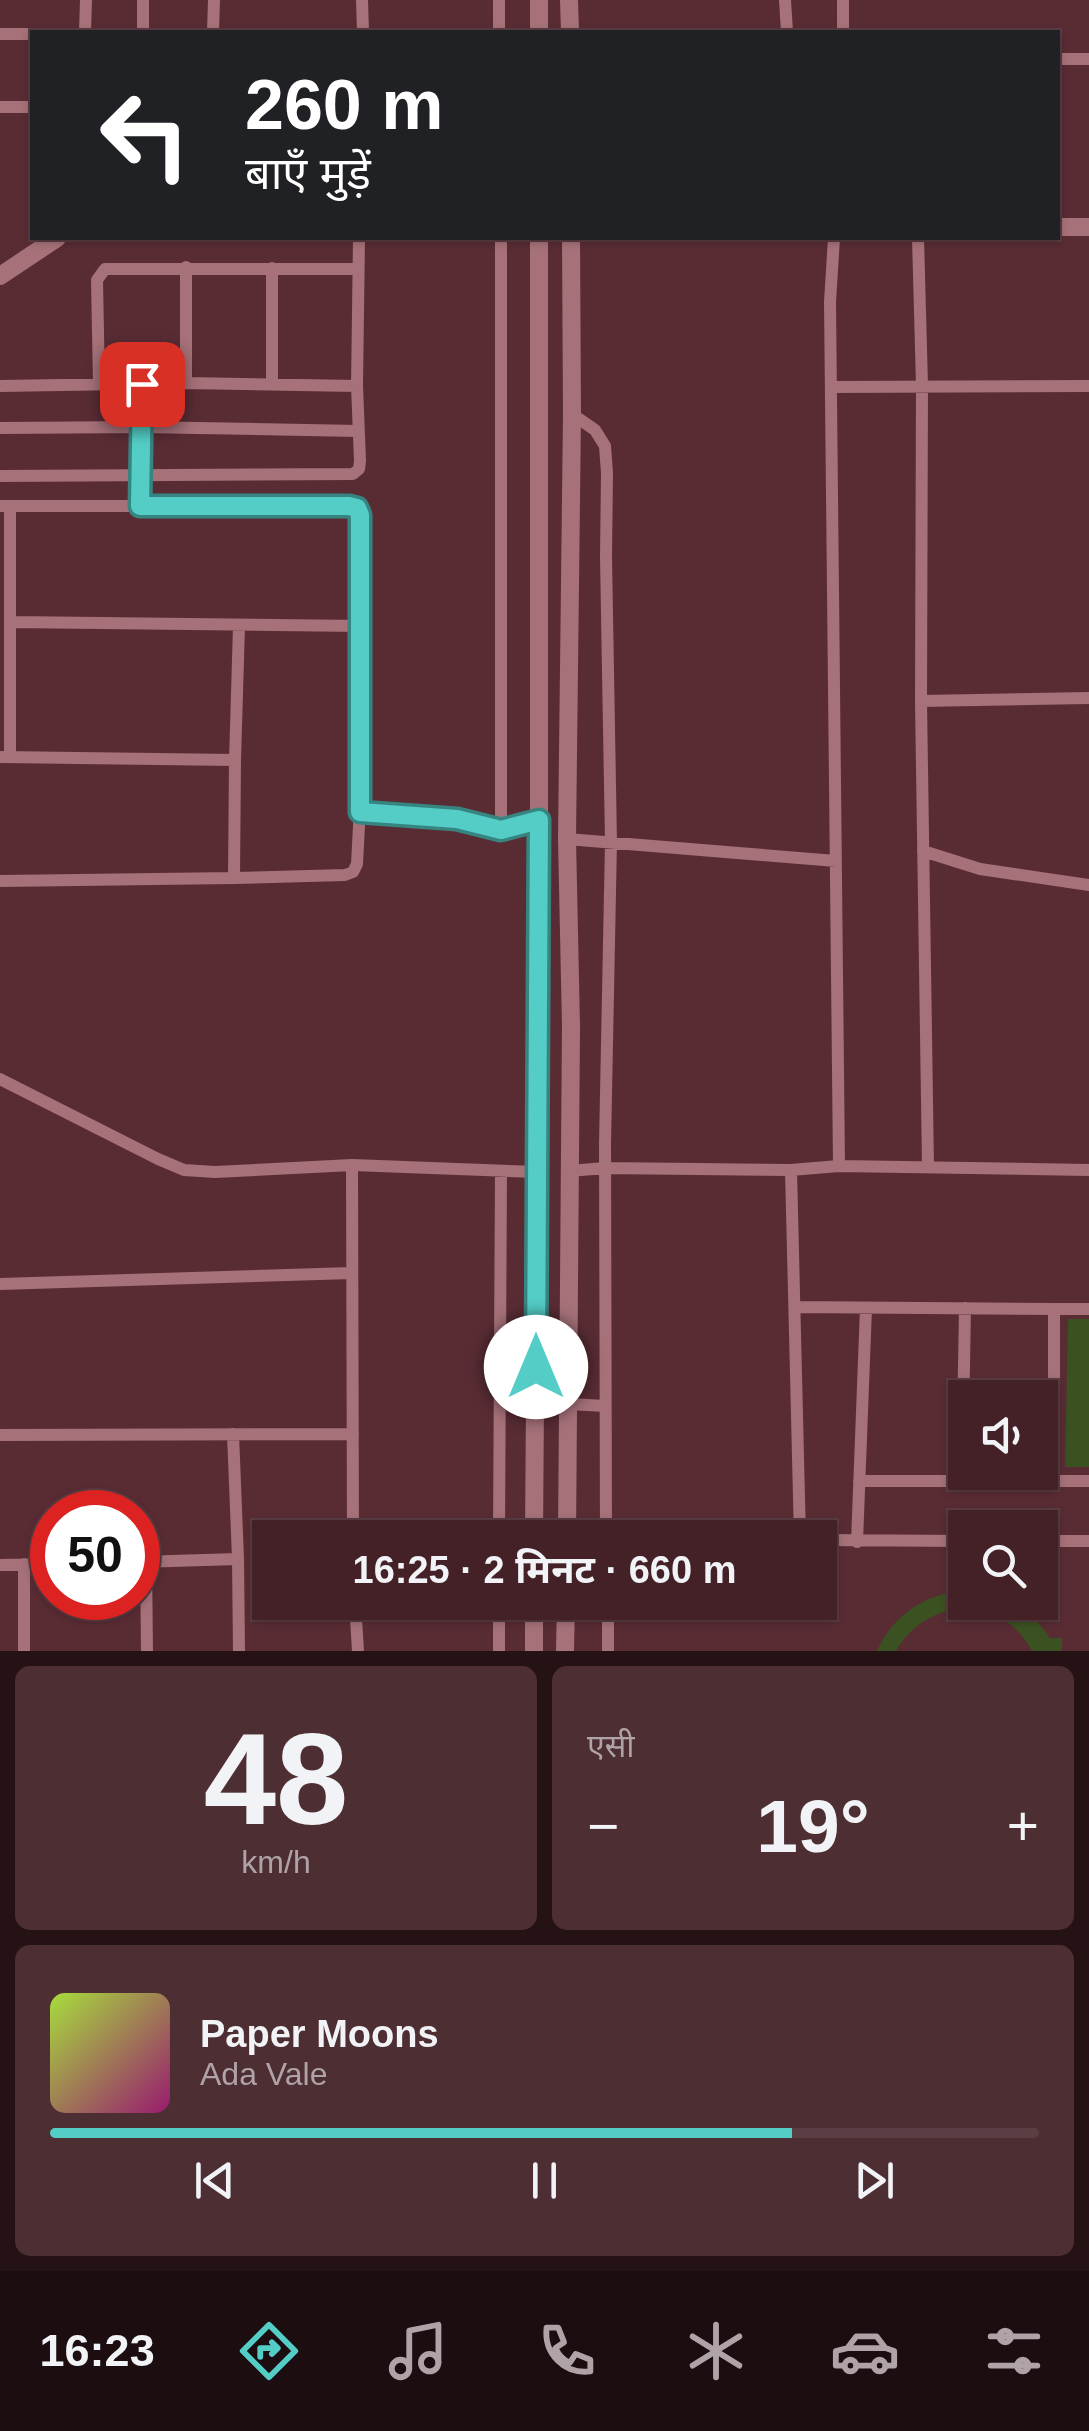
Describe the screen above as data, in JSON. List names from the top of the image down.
{
  "page": {
    "turn": ["260 m", "बाएँ मुड़ें"],
    "limit": "50",
    "trip": "16:25 · 2 मिनट · 660 m",
    "tile": [
      ["48", "km/h"],
      "एसी"
    ],
    "heat": ["−", "19°", "+"],
    "song": ["Paper Moons", "Ada Vale"],
    "tabs": "16:23"
  }
}
